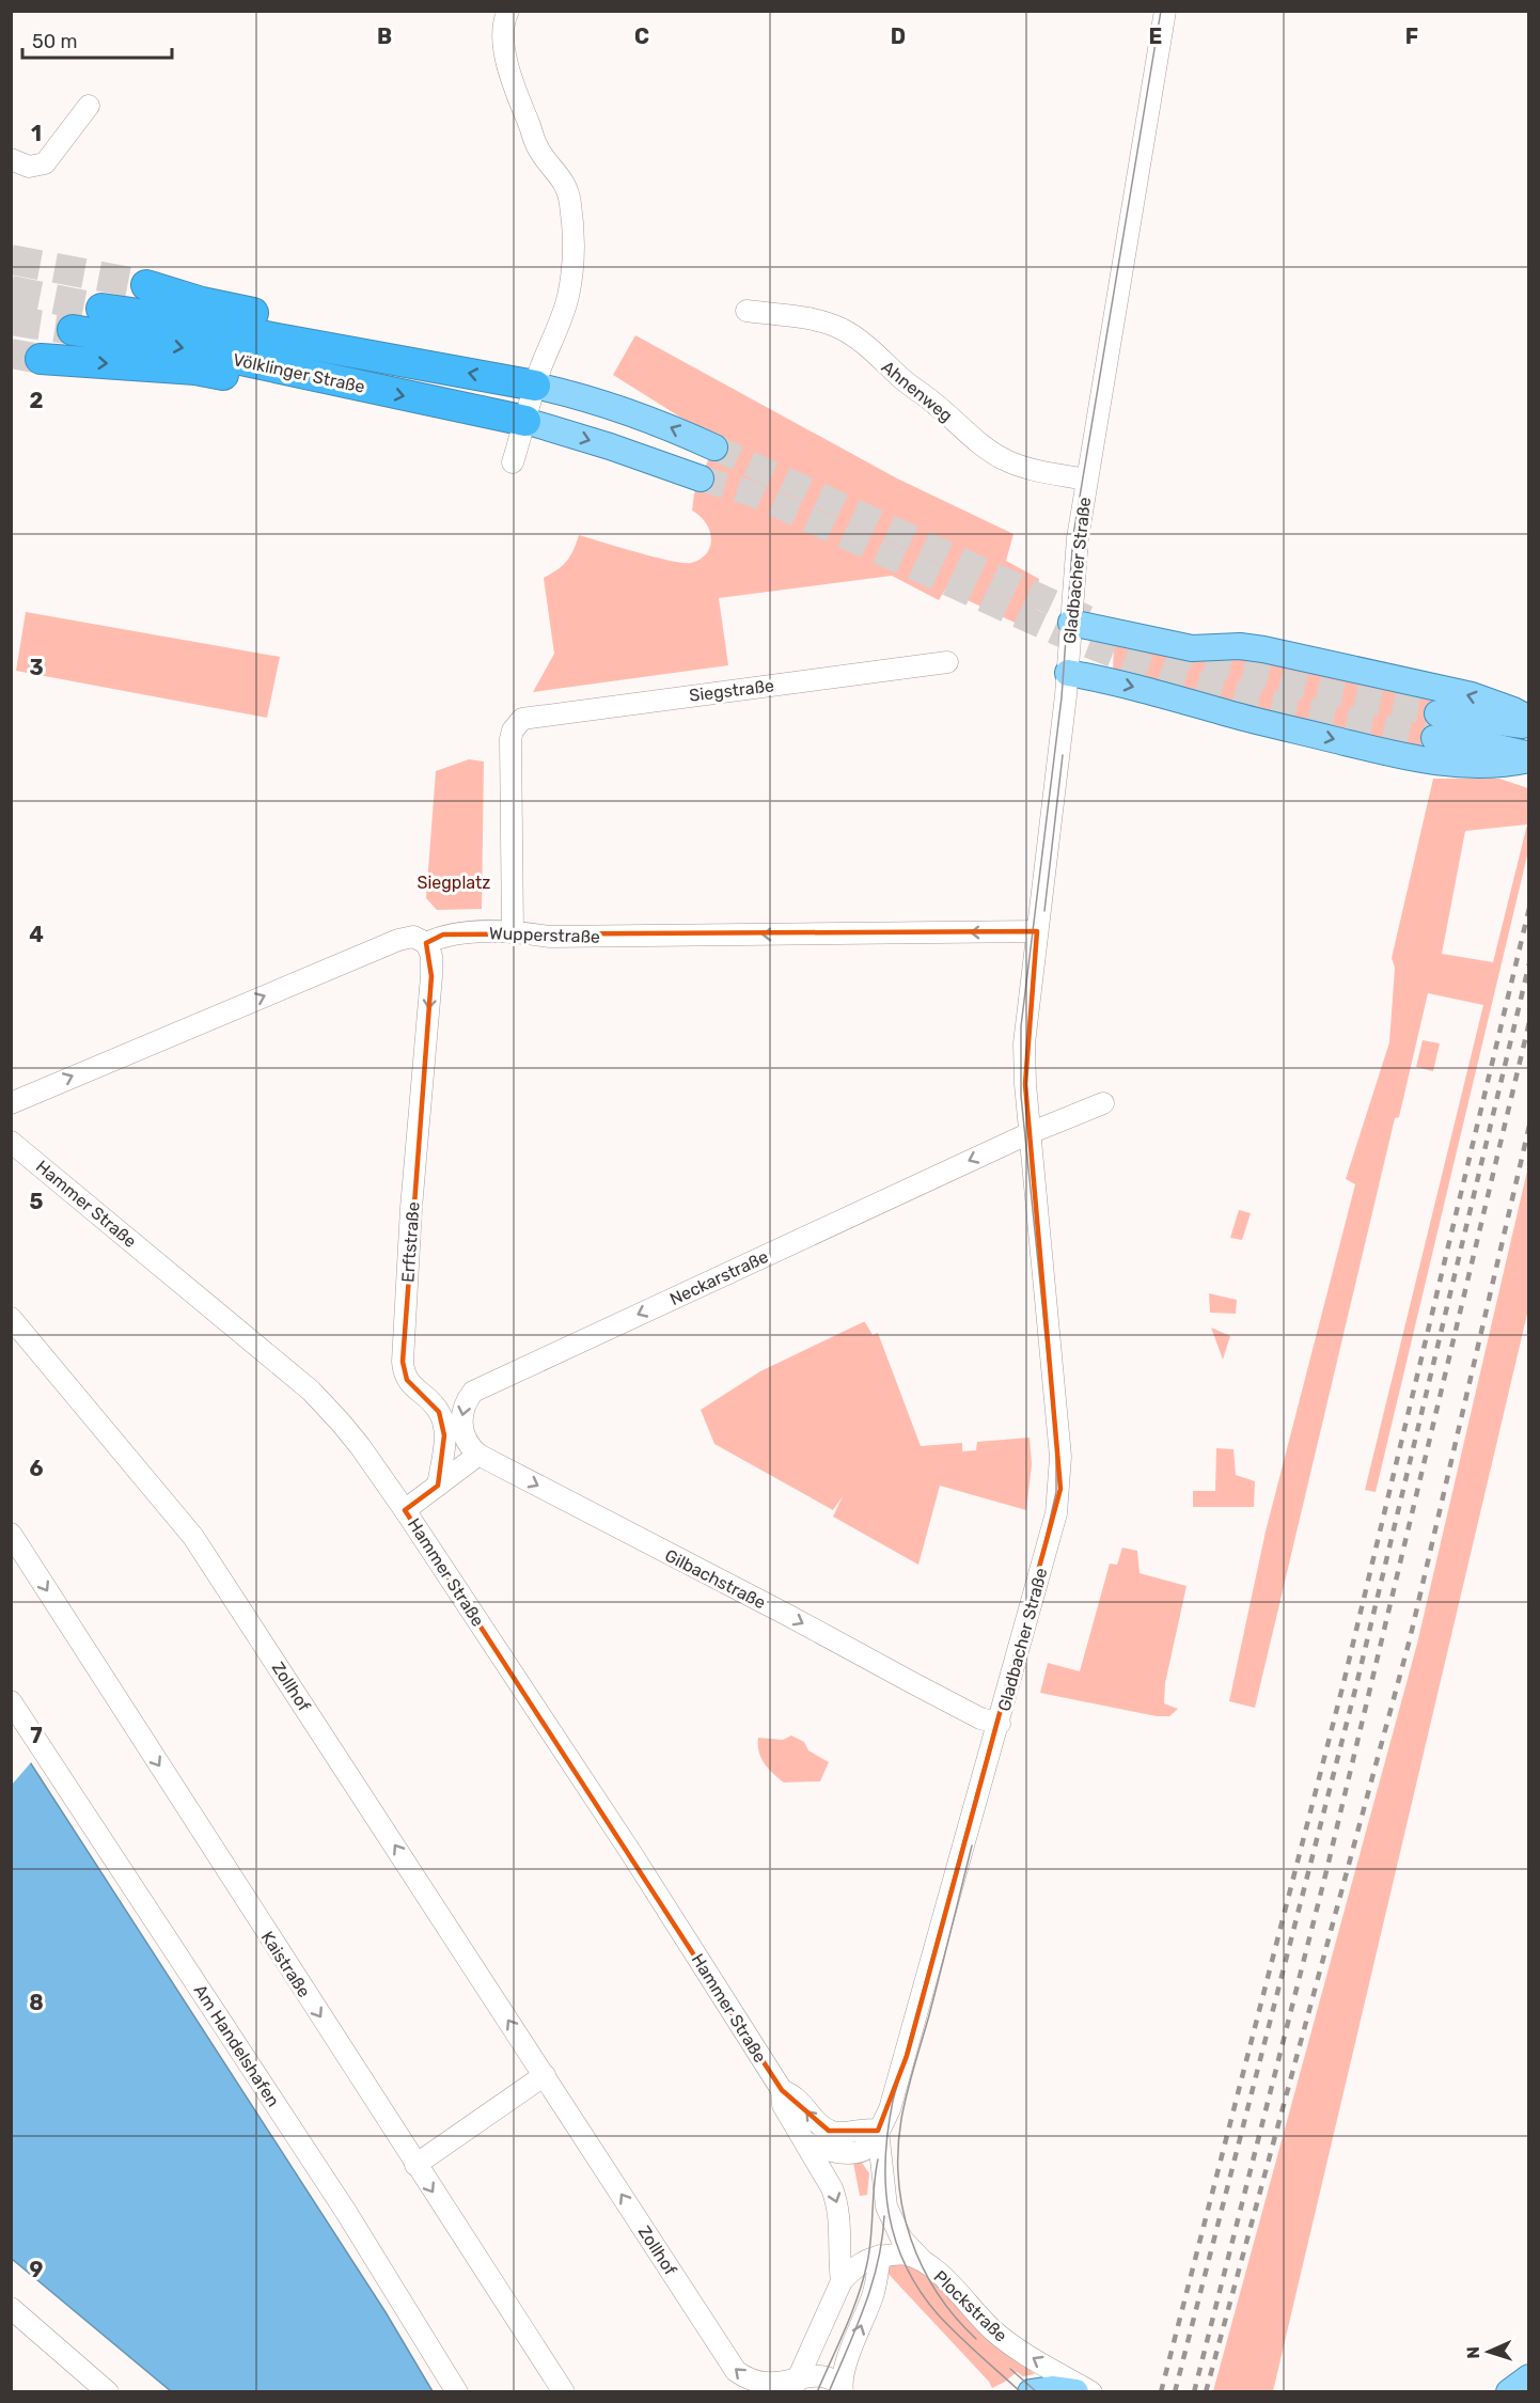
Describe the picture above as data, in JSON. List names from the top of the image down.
{
  "streets": {
    "highway": ["Völklinger Straße"],
    "street": [
      "Ahnenweg",
      "Gladbacher Straße",
      "Siegstraße",
      "Wupperstraße",
      "Hammer Straße",
      "Erftstraße",
      "Neckarstraße",
      "Gilbachstraße",
      "Zollhof",
      "Kaistraße",
      "Am Handelshafen",
      "Plockstraße"
    ]
  },
  "crossings": [
    ["Ahnenweg", "Gladbacher Straße"],
    ["Gladbacher Straße", "Wupperstraße"],
    ["Gladbacher Straße", "Hammer Straße"],
    ["Gladbacher Straße", "Neckarstraße"],
    ["Gladbacher Straße", "Gilbachstraße"],
    ["Siegstraße", "Wupperstraße"],
    ["Wupperstraße", "Erftstraße"],
    ["Neckarstraße", "Gilbachstraße"]
  ],
  "one_way": [
    "Erftstraße",
    "Neckarstraße",
    "Gilbachstraße",
    "Zollhof",
    "Kaistraße",
    "Plockstraße"
  ],
  "parks": ["Siegplatz"],
  "scale_bar": "50 m",
  "north": "left",
  "grid": {
    "columns": [
      "B",
      "C",
      "D",
      "E",
      "F"
    ],
    "rows": [
      "1",
      "2",
      "3",
      "4",
      "5",
      "6",
      "7",
      "8",
      "9"
    ]
  }
}
